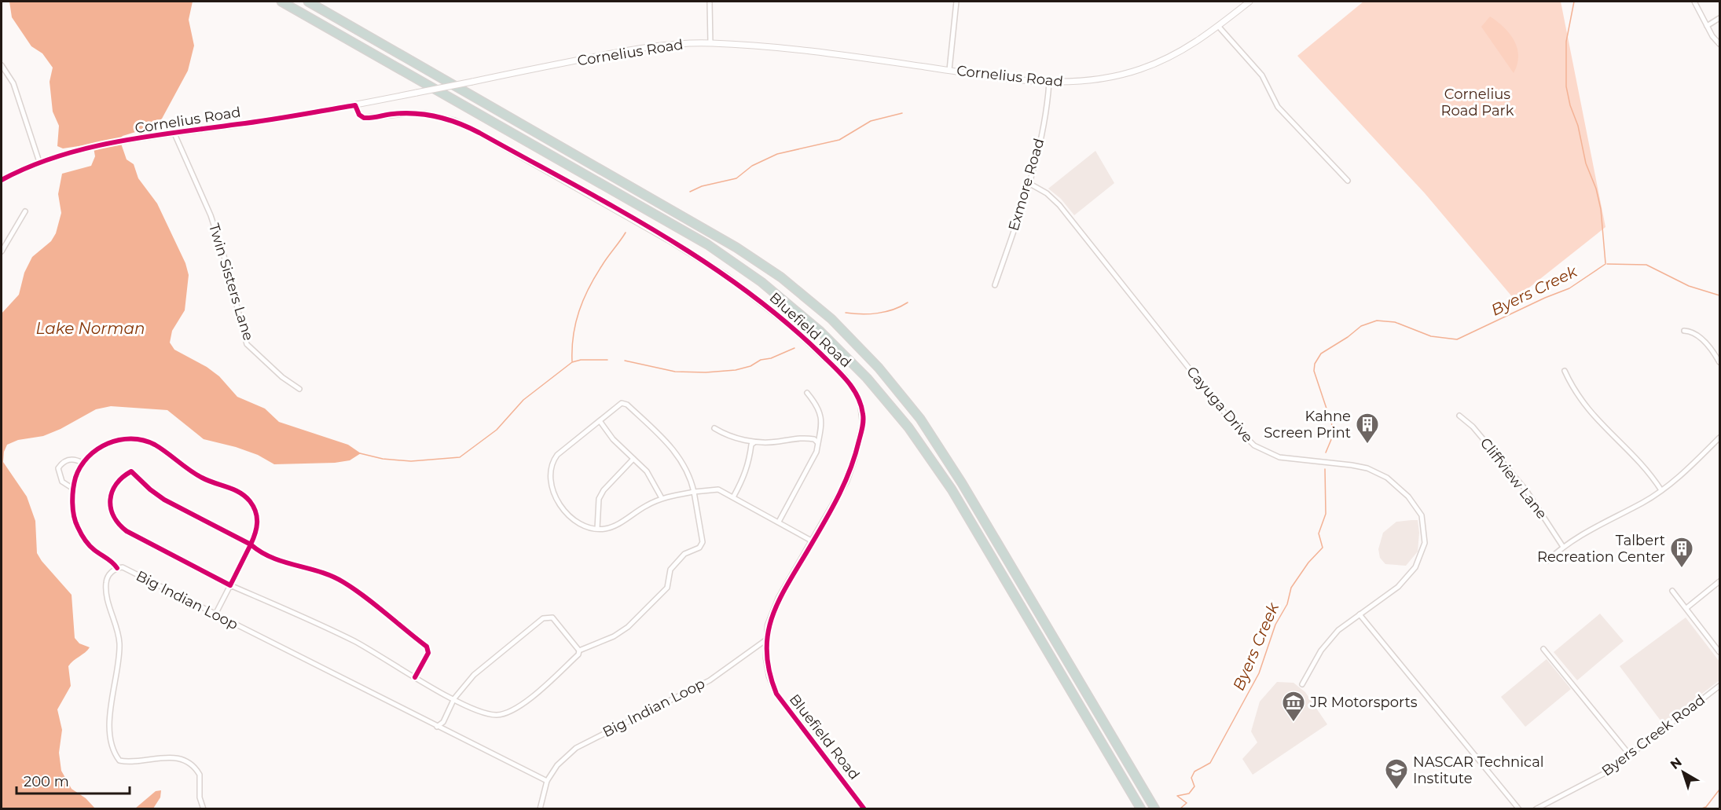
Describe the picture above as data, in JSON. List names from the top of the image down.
{
  "streets": {
    "street": [
      "Cornelius Road",
      "Exmore Road",
      "Twin Sisters Lane",
      "Bluefield Road",
      "Cayuga Drive",
      "Cliffview Lane",
      "Big Indian Loop",
      "Byers Creek Road"
    ]
  },
  "crossings": [
    ["Cornelius Road", "Exmore Road"],
    ["Cornelius Road", "Twin Sisters Lane"],
    ["Cornelius Road", "Bluefield Road"],
    ["Exmore Road", "Cayuga Drive"],
    ["Bluefield Road", "Big Indian Loop"]
  ],
  "water": ["Byers Creek", "Lake Norman"],
  "parks": ["Cornelius Road Park"],
  "places": {
    "building": ["Kahne Screen Print", "Talbert Recreation Center"],
    "museum": ["JR Motorsports"],
    "school or university": ["NASCAR Technical Institute"]
  },
  "scale_bar": "200 m",
  "north": "top left"
}
